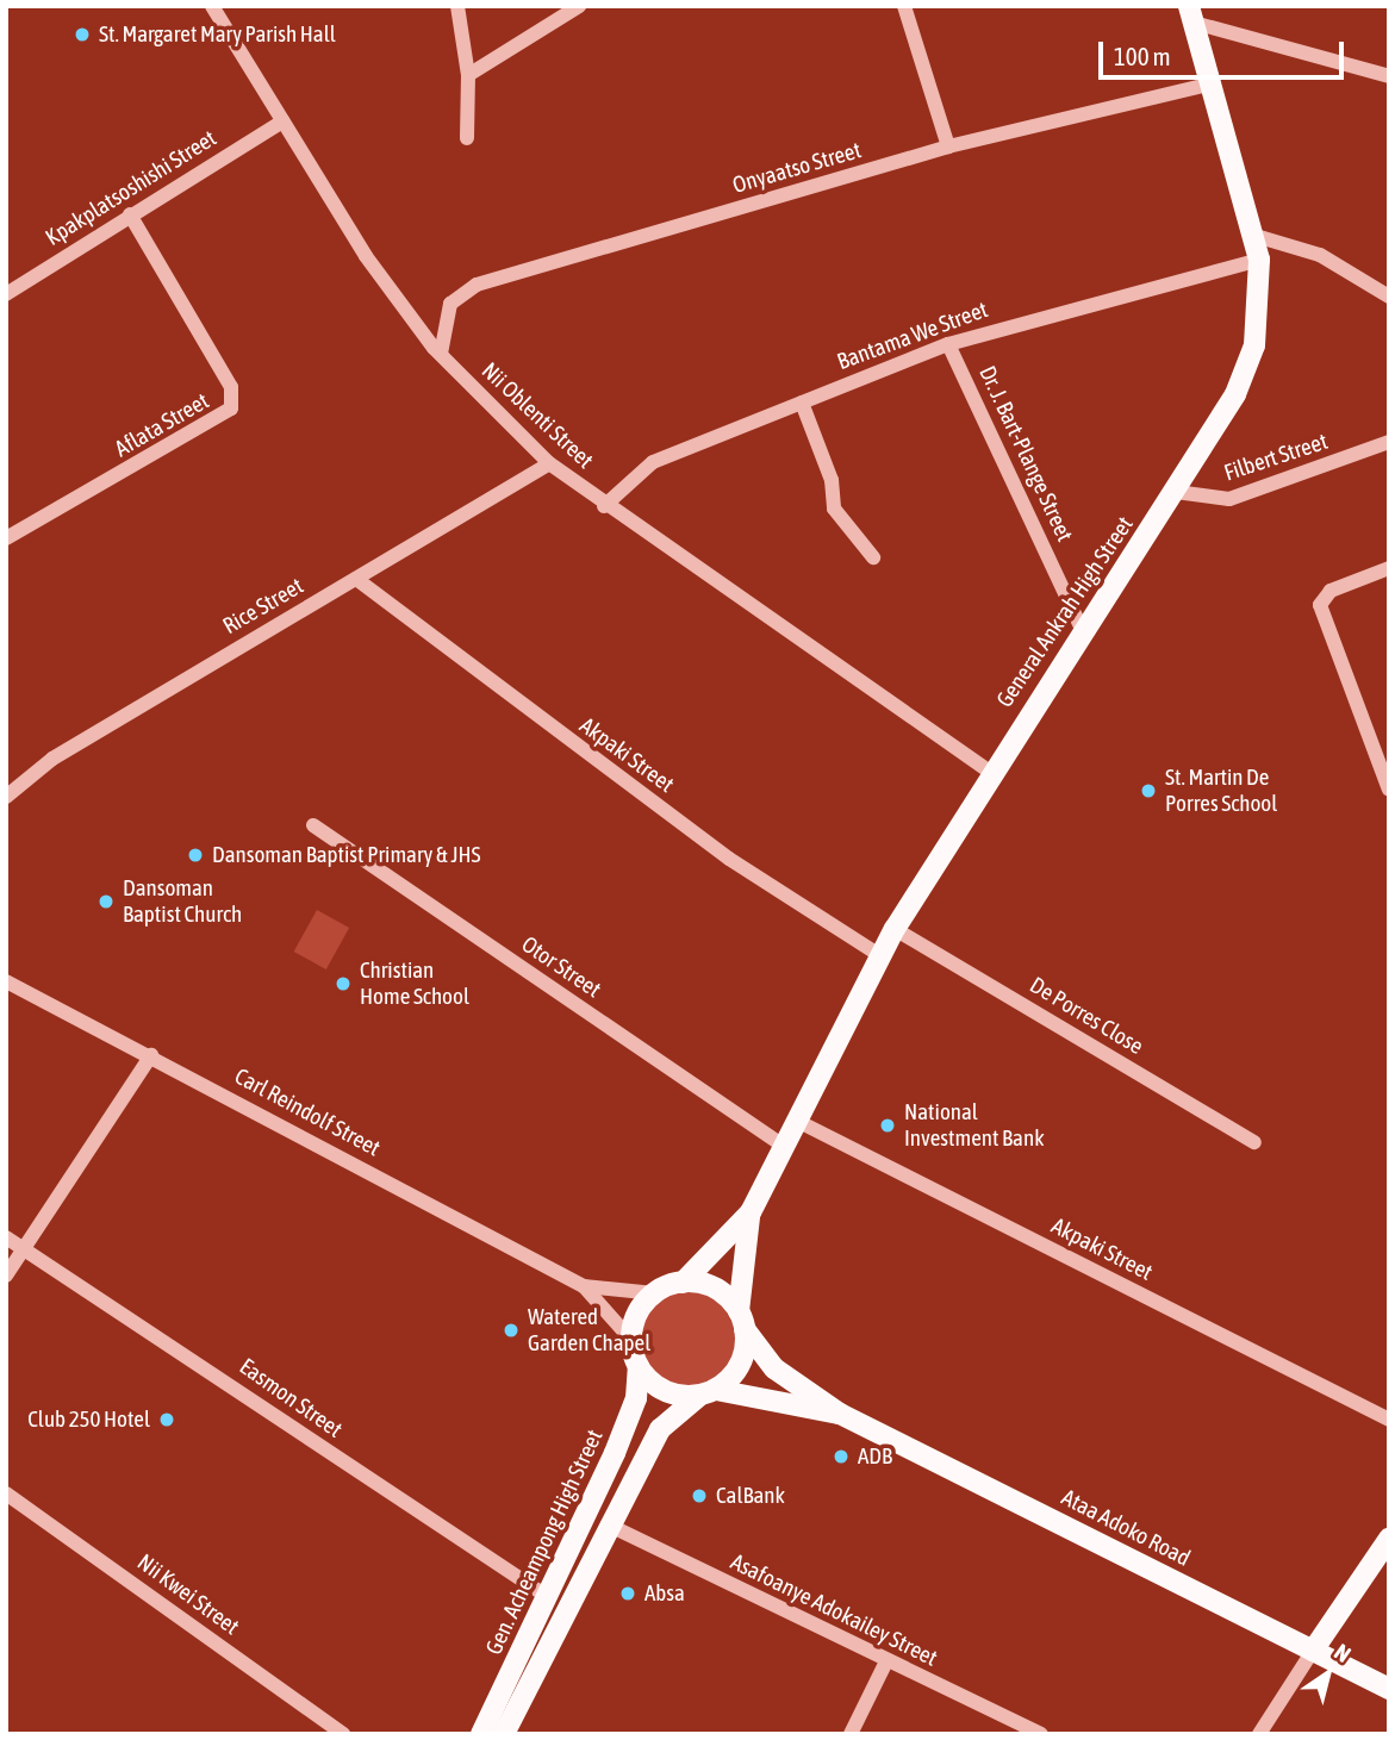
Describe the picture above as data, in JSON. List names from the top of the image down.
{
  "streets": {
    "main road": ["General Ankrah High Street", "Ataa Adoko Road", "Gen. Acheampong High Street"],
    "street": [
      "Onyaatso Street",
      "Kpakplatsoshishi Street",
      "Bantama We Street",
      "Nii Oblenti Street",
      "Aflata Street",
      "Dr. J. Bart-Plange Street",
      "Filbert Street",
      "Rice Street",
      "Akpaki Street",
      "Otor Street",
      "De Porres Close",
      "Carl Reindolf Street",
      "Easmon Street",
      "Nii Kwei Street",
      "Asafoanye Adokailey Street"
    ]
  },
  "crossings": [
    ["Onyaatso Street", "Nii Oblenti Street"],
    ["Onyaatso Street", "General Ankrah High Street"],
    ["Kpakplatsoshishi Street", "Nii Oblenti Street"],
    ["Kpakplatsoshishi Street", "Aflata Street"],
    ["Bantama We Street", "Nii Oblenti Street"],
    ["Bantama We Street", "Dr. J. Bart-Plange Street"],
    ["Bantama We Street", "General Ankrah High Street"],
    ["Nii Oblenti Street", "Rice Street"],
    ["Nii Oblenti Street", "General Ankrah High Street"],
    ["Dr. J. Bart-Plange Street", "General Ankrah High Street"],
    ["Filbert Street", "General Ankrah High Street"],
    ["Rice Street", "Akpaki Street"],
    ["General Ankrah High Street", "Akpaki Street"],
    ["General Ankrah High Street", "Otor Street"],
    ["General Ankrah High Street", "De Porres Close"],
    ["General Ankrah High Street", "Carl Reindolf Street"],
    ["General Ankrah High Street", "Ataa Adoko Road"],
    ["General Ankrah High Street", "Gen. Acheampong High Street"],
    ["Carl Reindolf Street", "Ataa Adoko Road"],
    ["Carl Reindolf Street", "Gen. Acheampong High Street"],
    ["Easmon Street", "Gen. Acheampong High Street"],
    ["Ataa Adoko Road", "Gen. Acheampong High Street"],
    ["Gen. Acheampong High Street", "Asafoanye Adokailey Street"]
  ],
  "places": [
    "St. Margaret Mary Parish Hall",
    "St. Martin De Porres School",
    "Dansoman Baptist Primary & JHS",
    "Dansoman Baptist Church",
    "Christian Home School",
    "National Investment Bank",
    "Watered Garden Chapel",
    "Club 250 Hotel",
    "ADB",
    "CalBank",
    "Absa"
  ],
  "scale_bar": "100 m",
  "north": "top right"
}
